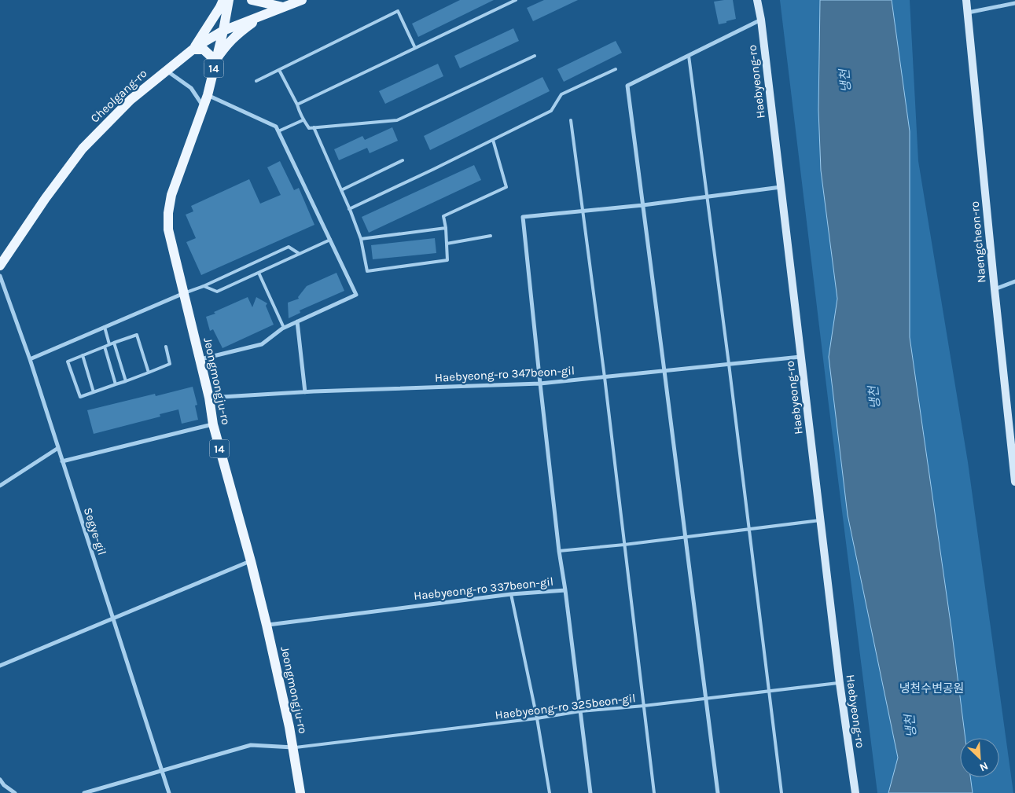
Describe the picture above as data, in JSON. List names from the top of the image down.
{
  "streets": {
    "main road": [
      "14",
      "Haebyeong-ro",
      "Cheolgang-ro",
      "Naengcheon-ro",
      "Jeongmongju-ro"
    ],
    "street": ["Haebyeong-ro 347beon-gil", "Segye-gil", "Haebyeong-ro 337beon-gil"],
    "lane": ["Haebyeong-ro 325beon-gil"]
  },
  "crossings": [
    ["Haebyeong-ro", "Haebyeong-ro 347beon-gil"],
    ["Haebyeong-ro", "Haebyeong-ro 325beon-gil"],
    ["Cheolgang-ro", "Jeongmongju-ro"],
    ["Haebyeong-ro 347beon-gil", "Jeongmongju-ro"],
    ["Haebyeong-ro 347beon-gil", "Haebyeong-ro 337beon-gil"],
    ["Jeongmongju-ro", "Haebyeong-ro 337beon-gil"],
    ["Jeongmongju-ro", "Haebyeong-ro 325beon-gil"]
  ],
  "water": ["냉천"],
  "parks": ["냉천수변공원"],
  "north": "bottom right"
}
